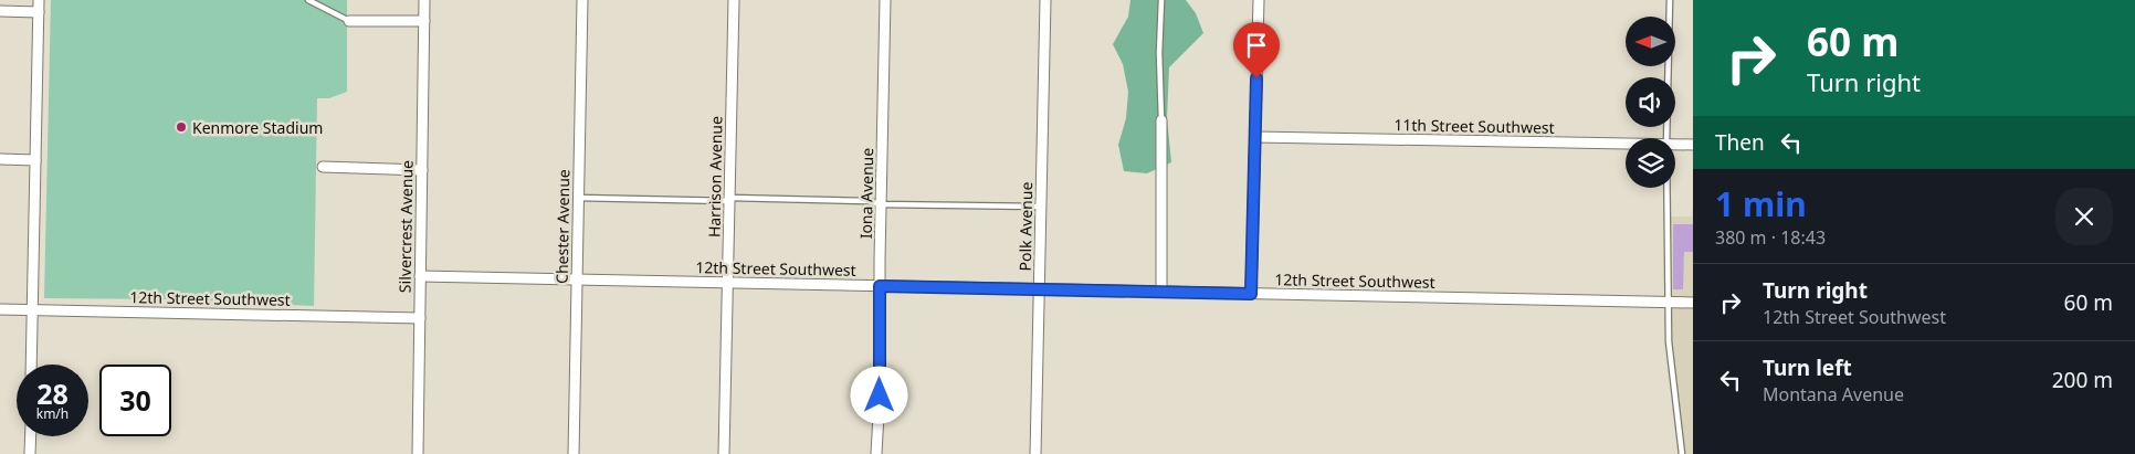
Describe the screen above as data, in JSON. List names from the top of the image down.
{
  "streets": {
    "street": [
      "11th Street Southwest",
      "Harrison Avenue",
      "Iona Avenue",
      "Silvercrest Avenue",
      "Chester Avenue",
      "Polk Avenue",
      "12th Street Southwest"
    ]
  },
  "crossings": [
    ["Harrison Avenue", "12th Street Southwest"],
    ["Iona Avenue", "12th Street Southwest"],
    ["Silvercrest Avenue", "12th Street Southwest"],
    ["Chester Avenue", "12th Street Southwest"],
    ["Polk Avenue", "12th Street Southwest"]
  ],
  "places": ["Kenmore Stadium"],
  "north": "left",
  "page": {
    "turn": ["60 m", "Turn right"],
    "then": "Then",
    "heading": ["1 min", "380 m · 18:43"],
    "list": [
      {
        "name": "Turn right",
        "note": "12th Street Southwest",
        "value": "60 m"
      },
      {
        "name": "Turn left",
        "note": "Montana Avenue",
        "value": "200 m"
      }
    ],
    "speed": "28 km/h",
    "limit": "30"
  }
}
